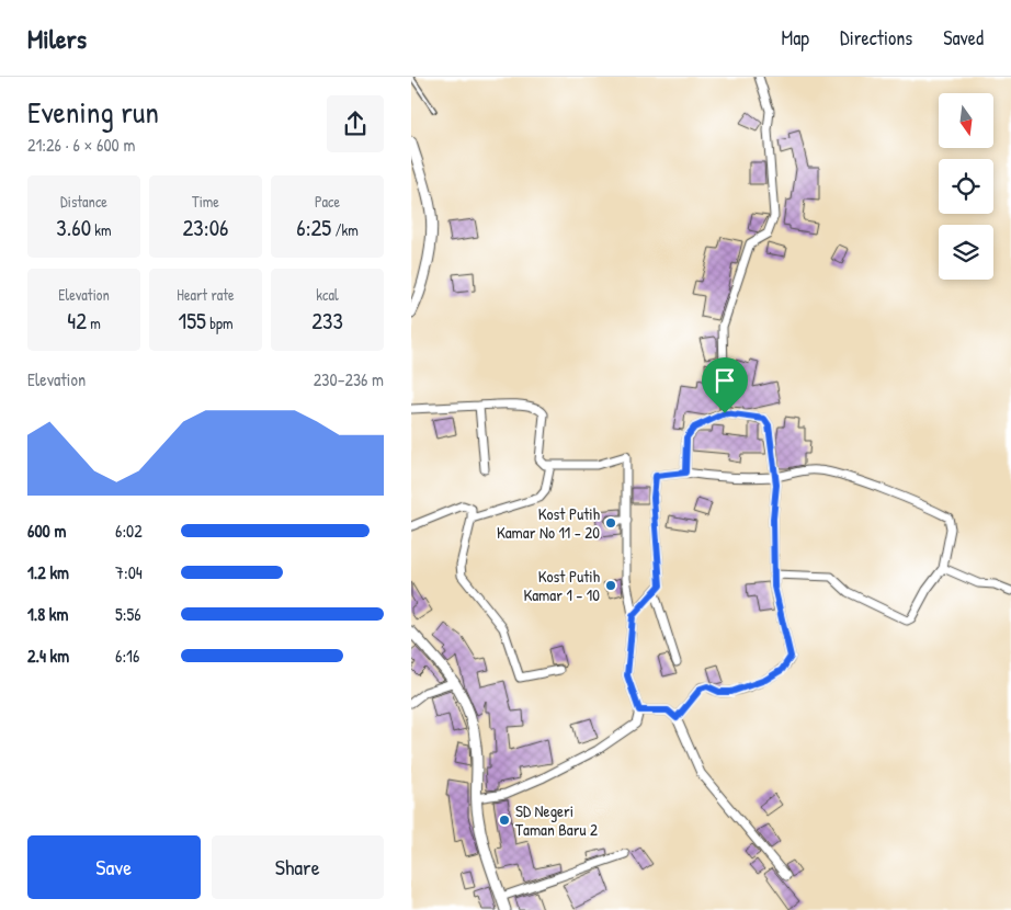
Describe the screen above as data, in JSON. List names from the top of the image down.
{
  "places": ["Kost Putih Kamar No 11 - 20", "Kost Putih Kamar 1 - 10", "SD Negeri Taman Baru 2"],
  "north": "bottom",
  "page": {
    "header": "Milers",
    "nav": ["Map", "Directions", "Saved"],
    "heading": ["Evening run", "21:26 · 6 × 600 m"],
    "stats": [
      ["Distance", "3.60 km"],
      ["Time", "23:06"],
      ["Pace", "6:25 /km"],
      ["Elevation", "42 m"],
      ["Heart rate", "155 bpm"],
      ["kcal", "233"]
    ],
    "chart": ["Elevation", "230–236 m"],
    "list": [
      {
        "name": "600 m",
        "note": "6:02"
      },
      {
        "name": "1.2 km",
        "note": "7:04"
      },
      {
        "name": "1.8 km",
        "note": "5:56"
      },
      {
        "name": "2.4 km",
        "note": "6:16"
      }
    ],
    "buttons": ["Save", "Share"]
  }
}
